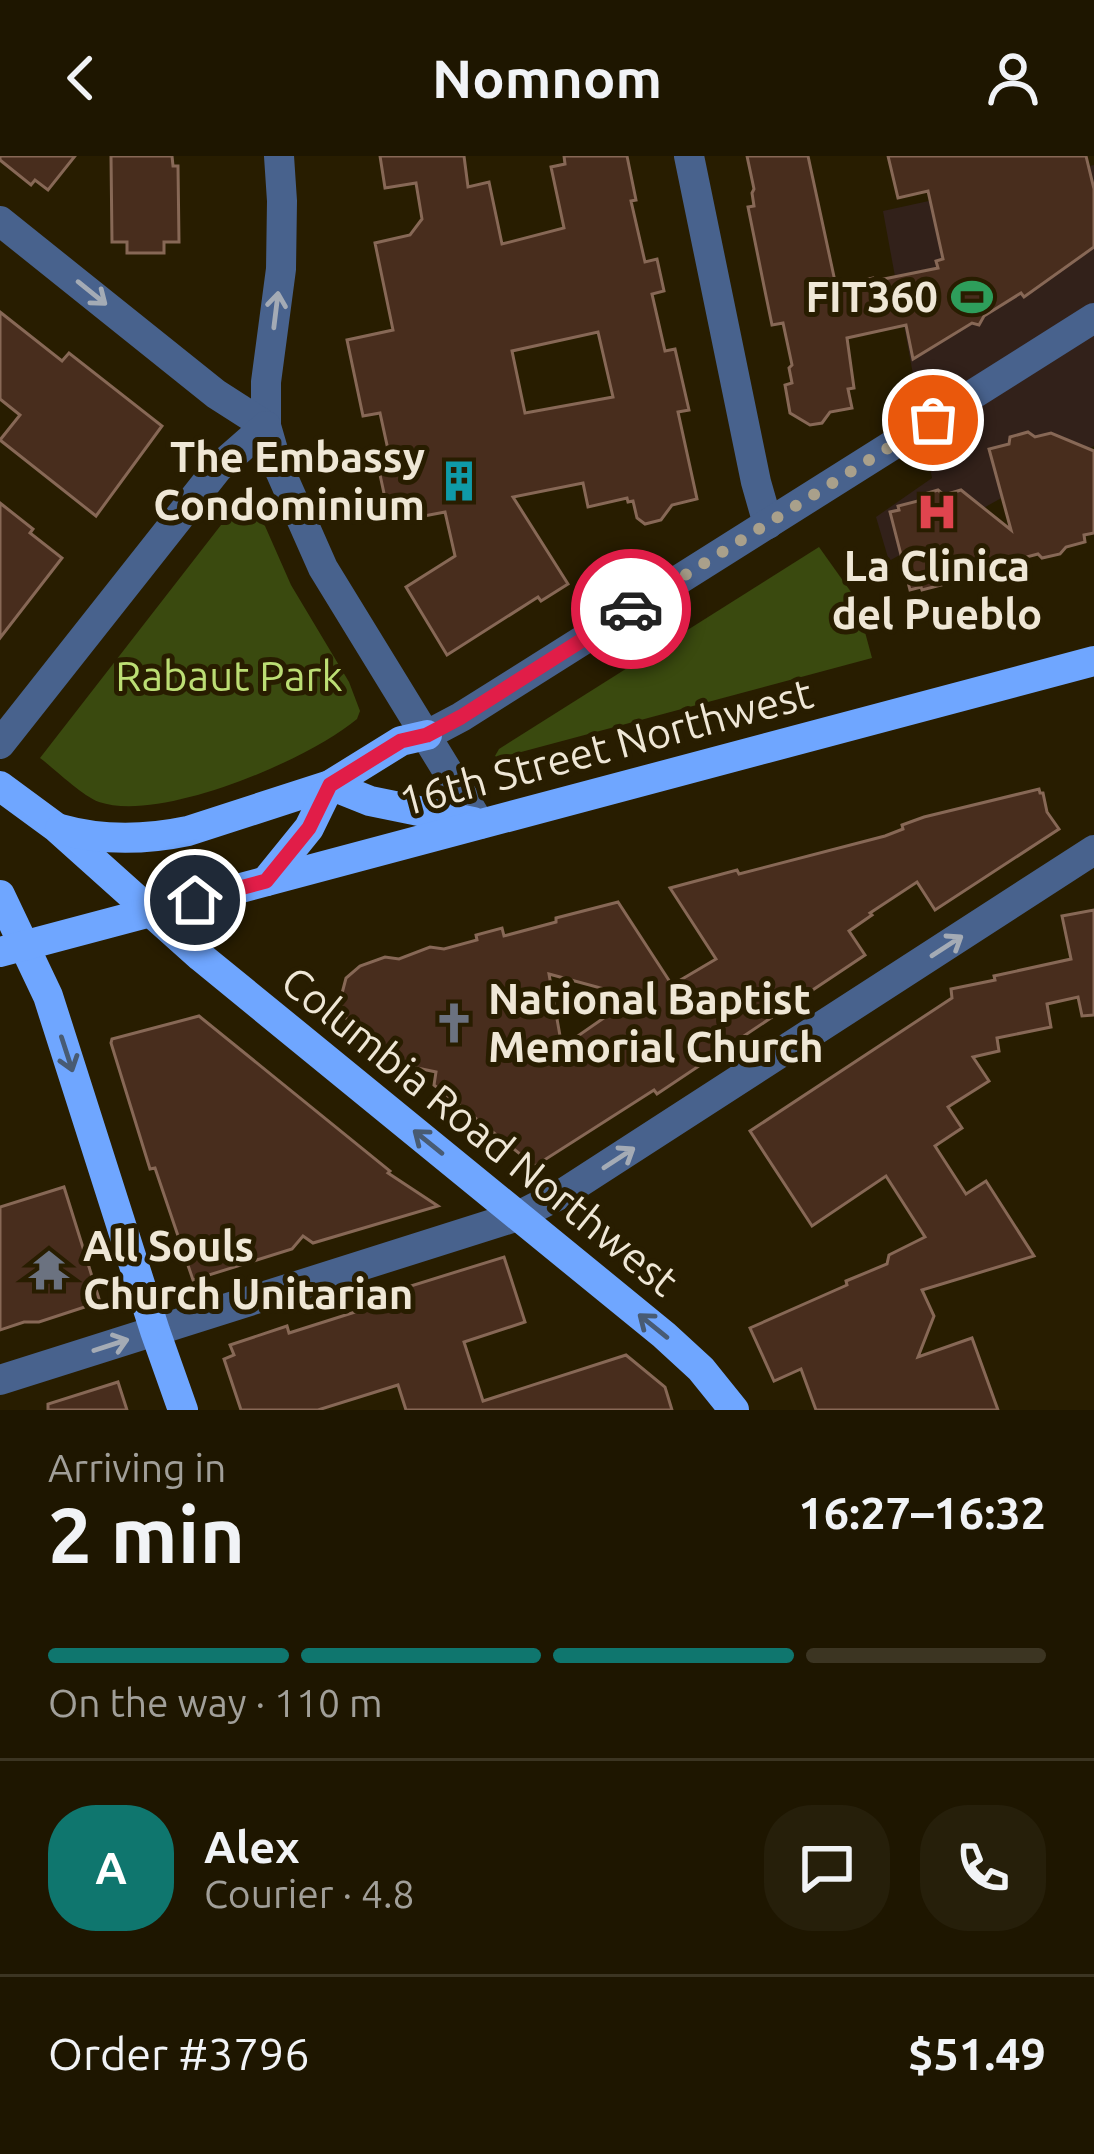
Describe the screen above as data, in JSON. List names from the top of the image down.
{
  "streets": {
    "main road": ["16th Street Northwest", "Columbia Road Northwest"]
  },
  "crossings": [
    ["16th Street Northwest", "Columbia Road Northwest"]
  ],
  "one_way": ["Columbia Road Northwest"],
  "parks": ["Rabaut Park"],
  "places": {
    "sports": ["FIT360"],
    "building": ["The Embassy Condominium"],
    "hospital": ["La Clinica del Pueblo"],
    "church": ["National Baptist Memorial Church"],
    "temple": ["All Souls Church Unitarian"]
  },
  "page": {
    "header": "Nomnom",
    "heading": ["2 min", "Arriving in", "16:27–16:32"],
    "panel": [
      "Alex",
      "Courier · 4.8",
      "Order #3796",
      "$51.49"
    ],
    "bar": "On the way · 110 m",
    "round": "A"
  }
}
